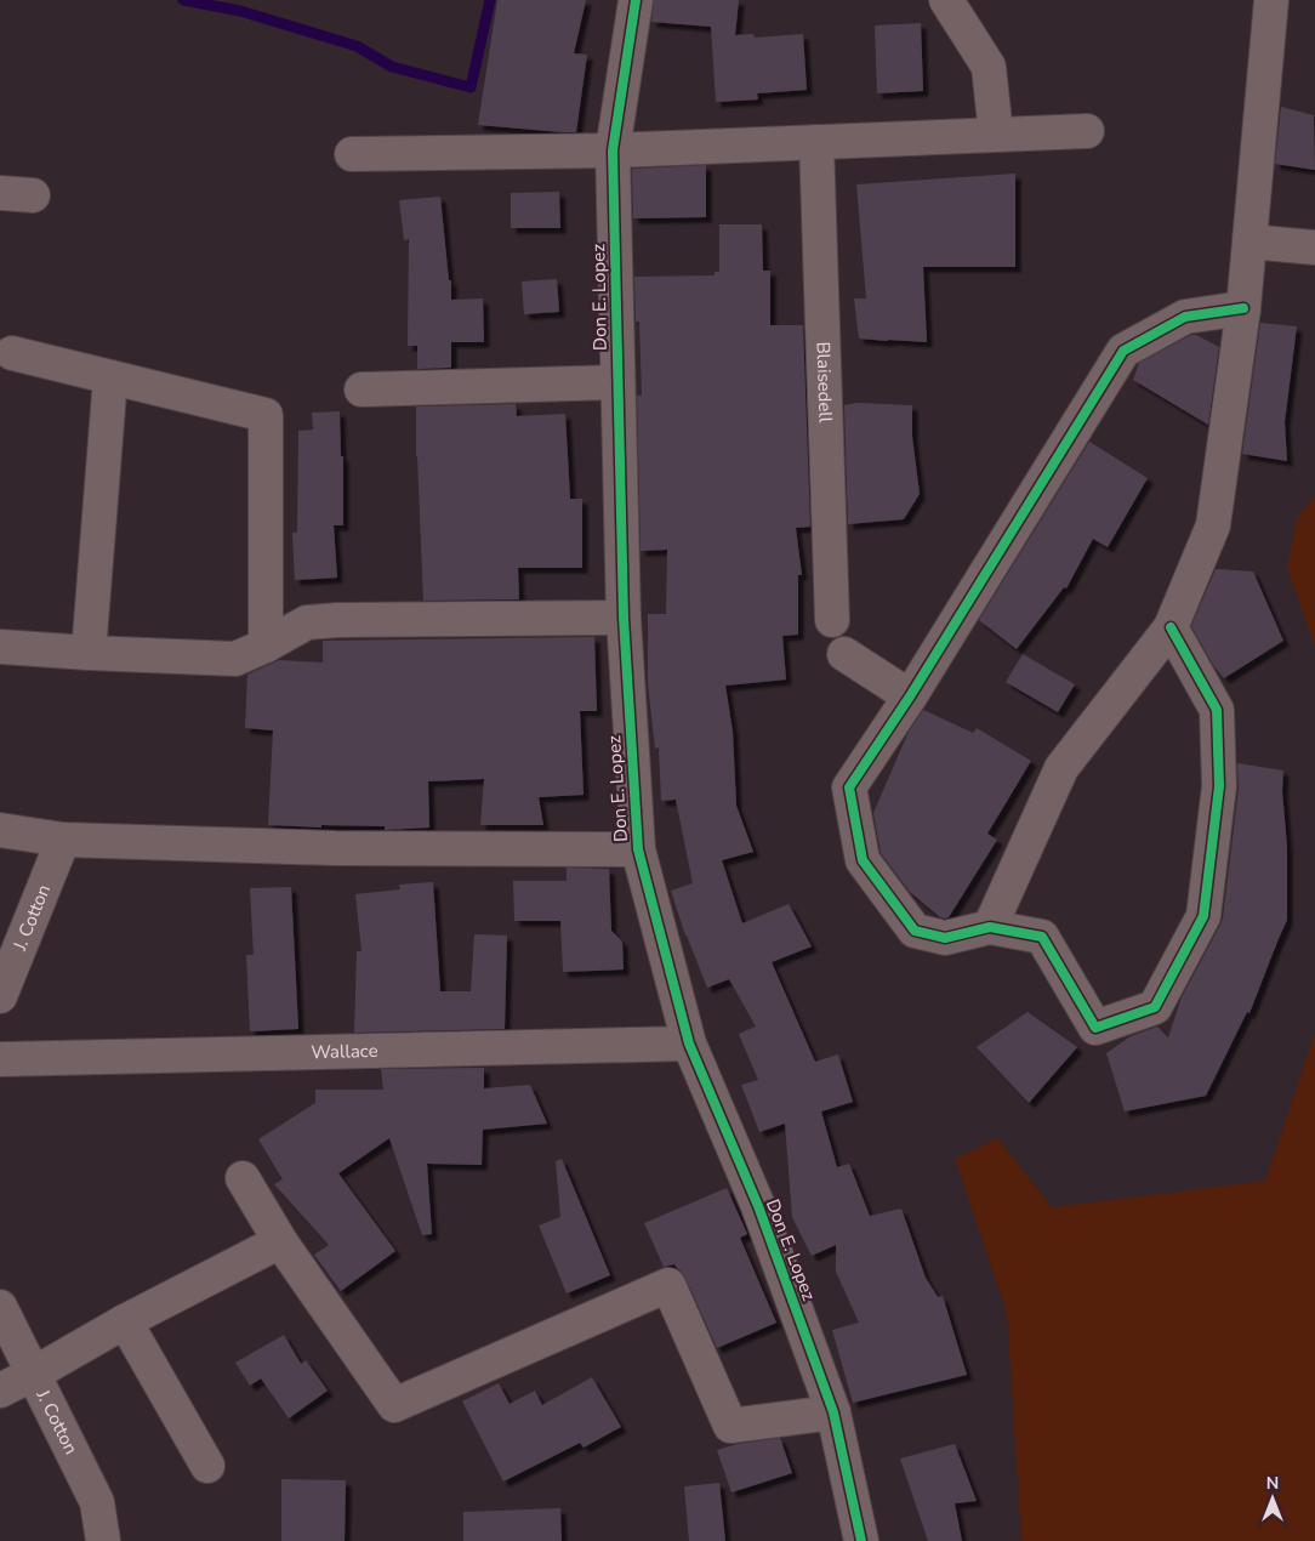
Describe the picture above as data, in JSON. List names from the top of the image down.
{
  "streets": {
    "street": [
      "Don E. Lopez",
      "Blaisedell",
      "J. Cotton",
      "Wallace"
    ]
  },
  "crossings": [
    ["Don E. Lopez", "Wallace"]
  ],
  "north": "top"
}
